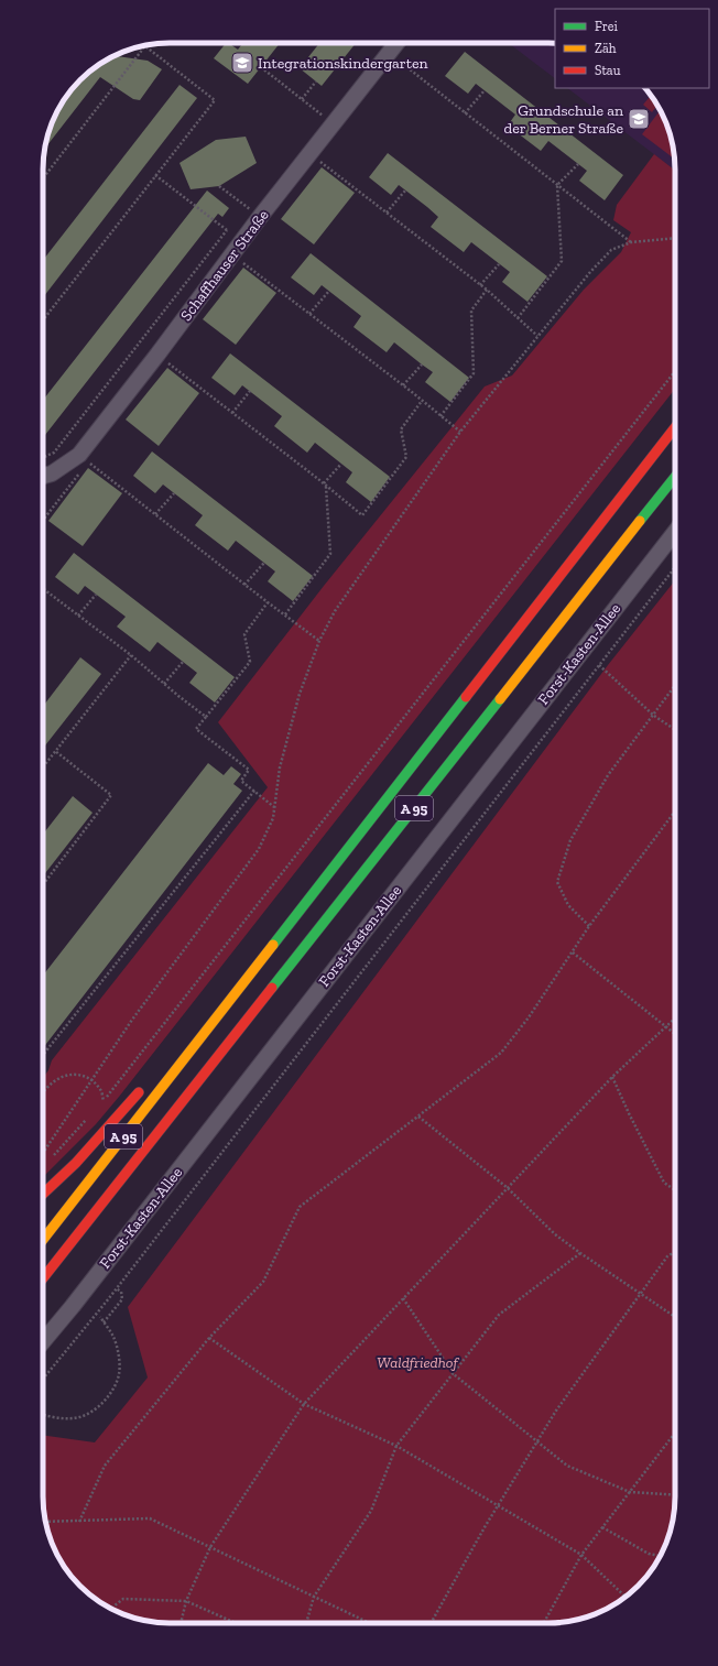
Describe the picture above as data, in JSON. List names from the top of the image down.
{
  "streets": {
    "highway": ["A 95"],
    "street": ["Schaffhauser Straße", "Forst-Kasten-Allee"]
  },
  "parks": ["Waldfriedhof"],
  "places": {
    "school or university": ["Integrationskindergarten", "Grundschule an der Berner Straße"]
  },
  "legend": ["Frei", "Zäh", "Stau"]
}
